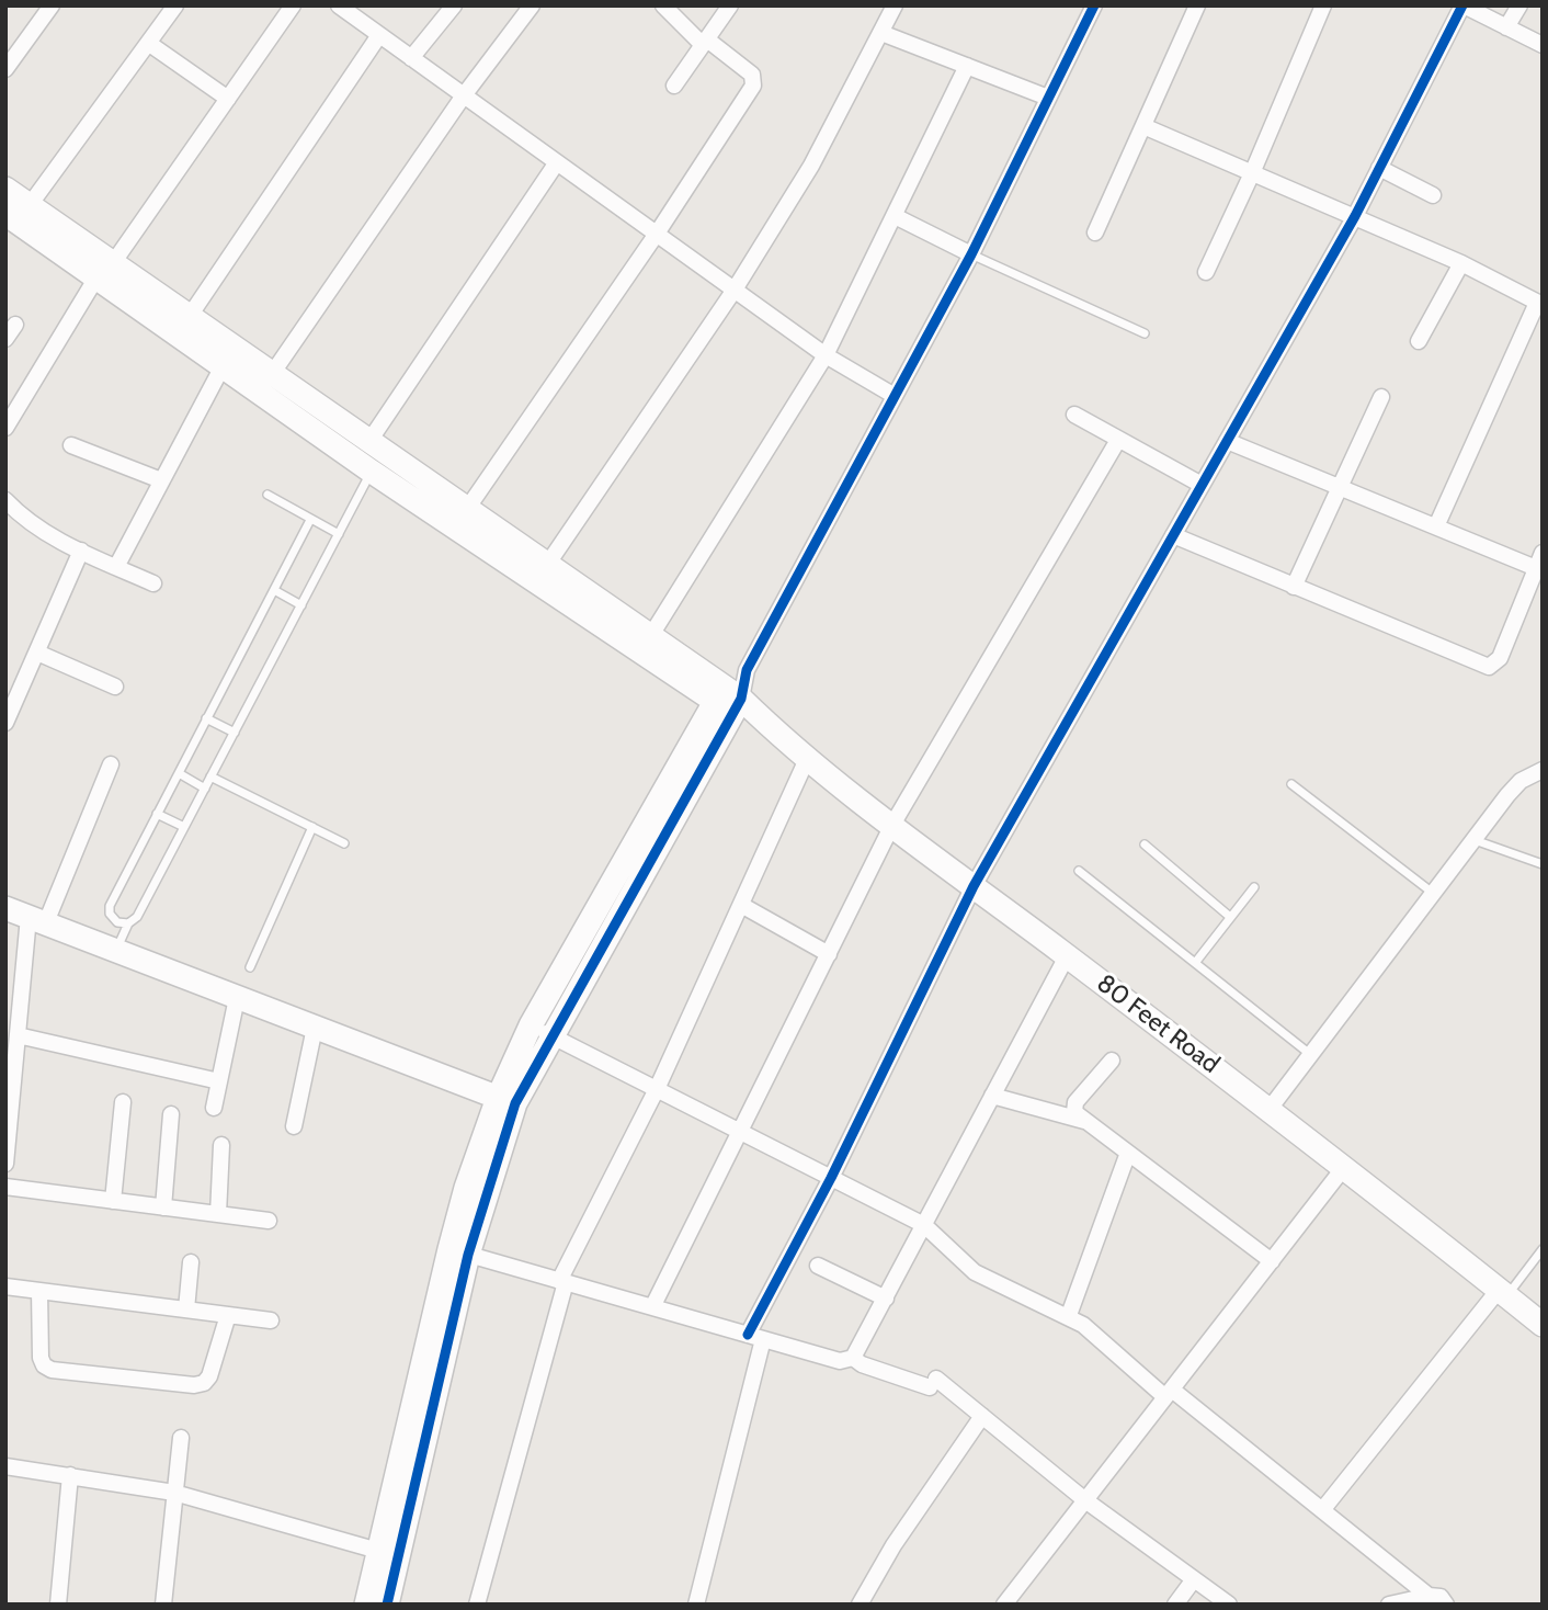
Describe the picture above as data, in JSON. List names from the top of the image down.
{
  "streets": {
    "main road": ["80 Feet Road"]
  }
}
